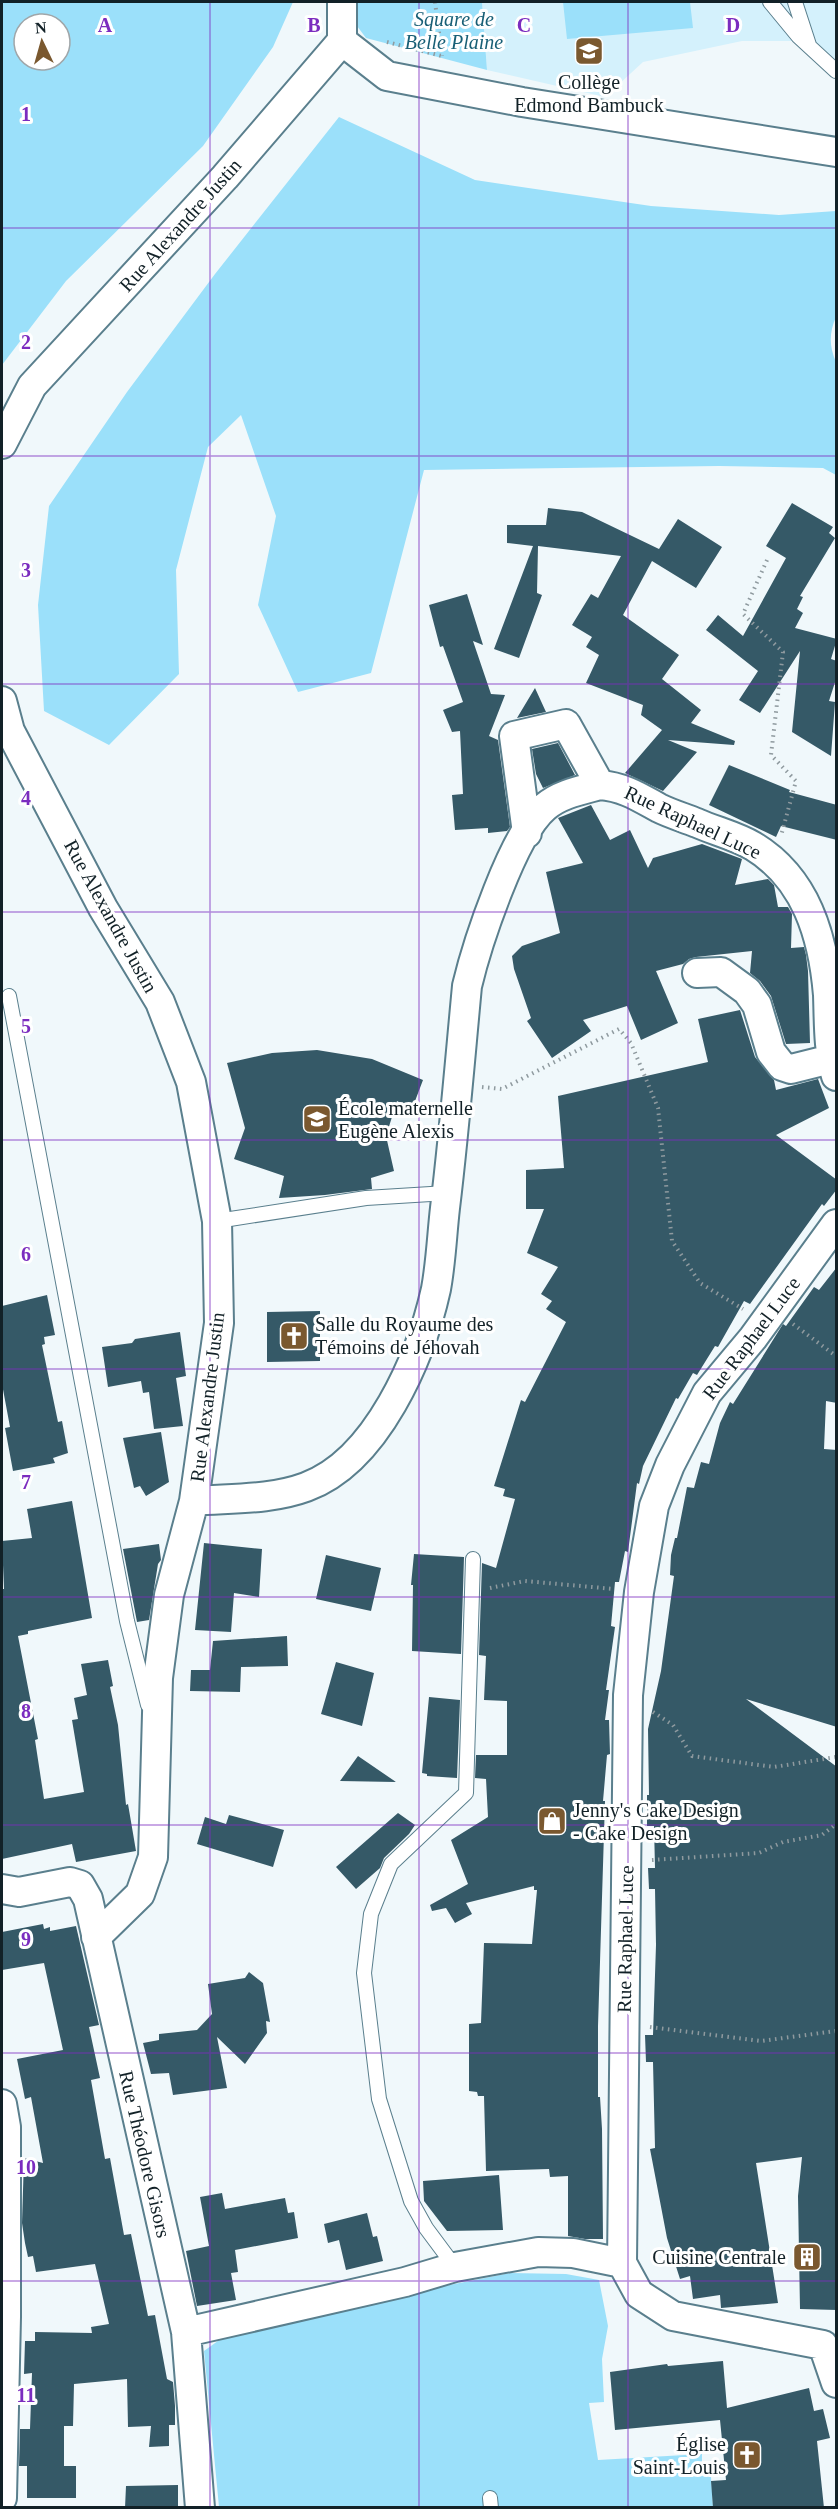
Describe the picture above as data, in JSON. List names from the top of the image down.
{
  "streets": {
    "street": ["Rue Alexandre Justin", "Rue Raphael Luce", "Rue Théodore Gisors"]
  },
  "crossings": [
    ["Rue Alexandre Justin", "Rue Théodore Gisors"]
  ],
  "parks": ["Square de Belle Plaine"],
  "places": {
    "school or university": ["Collège Edmond Bambuck", "École maternelle Eugène Alexis"],
    "church": ["Salle du Royaume des Témoins de Jéhovah", "Église Saint-Louis"],
    "shop": ["Jenny's Cake Design - Cake Design"],
    "building": ["Cuisine Centrale"]
  },
  "north": "top",
  "grid": {
    "columns": [
      "A",
      "B",
      "C",
      "D"
    ],
    "rows": [
      "1",
      "2",
      "3",
      "4",
      "5",
      "6",
      "7",
      "8",
      "9",
      "10",
      "11"
    ]
  }
}
